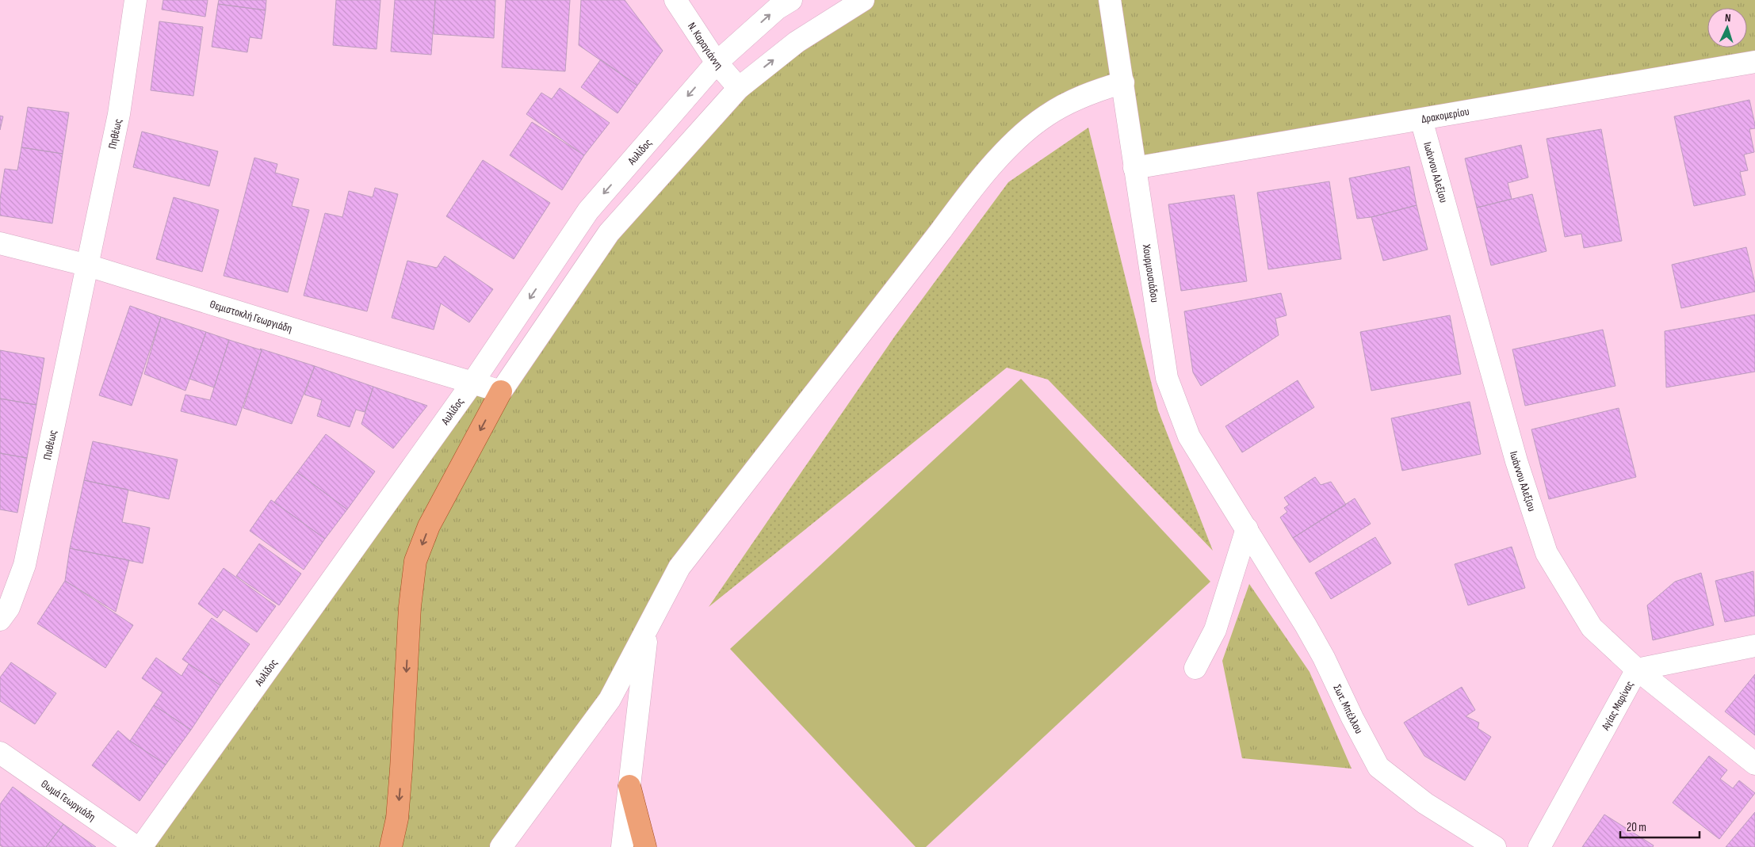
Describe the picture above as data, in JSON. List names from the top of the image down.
{
  "streets": {
    "street": [
      "Ν. Καραγιάννη",
      "Δρακομερίου",
      "Πηθέως",
      "Αυλίδος",
      "Ιωάννου Αλεξίου",
      "Χουρμουσιάδου",
      "Θεμιστοκλή Γεωργιάδη",
      "Πυθέως",
      "Αγίας Μαρίνας",
      "Σωτ. Μπέλλου",
      "Θωμά Γεωργιάδη"
    ]
  },
  "crossings": [
    ["Ν. Καραγιάννη", "Αυλίδος"],
    ["Δρακομερίου", "Ιωάννου Αλεξίου"],
    ["Δρακομερίου", "Χουρμουσιάδου"],
    ["Πηθέως", "Θεμιστοκλή Γεωργιάδη"],
    ["Πηθέως", "Πυθέως"],
    ["Αυλίδος", "Θεμιστοκλή Γεωργιάδη"],
    ["Ιωάννου Αλεξίου", "Αγίας Μαρίνας"],
    ["Χουρμουσιάδου", "Σωτ. Μπέλλου"],
    ["Θεμιστοκλή Γεωργιάδη", "Πυθέως"]
  ],
  "scale_bar": "20 m",
  "north": "top"
}
